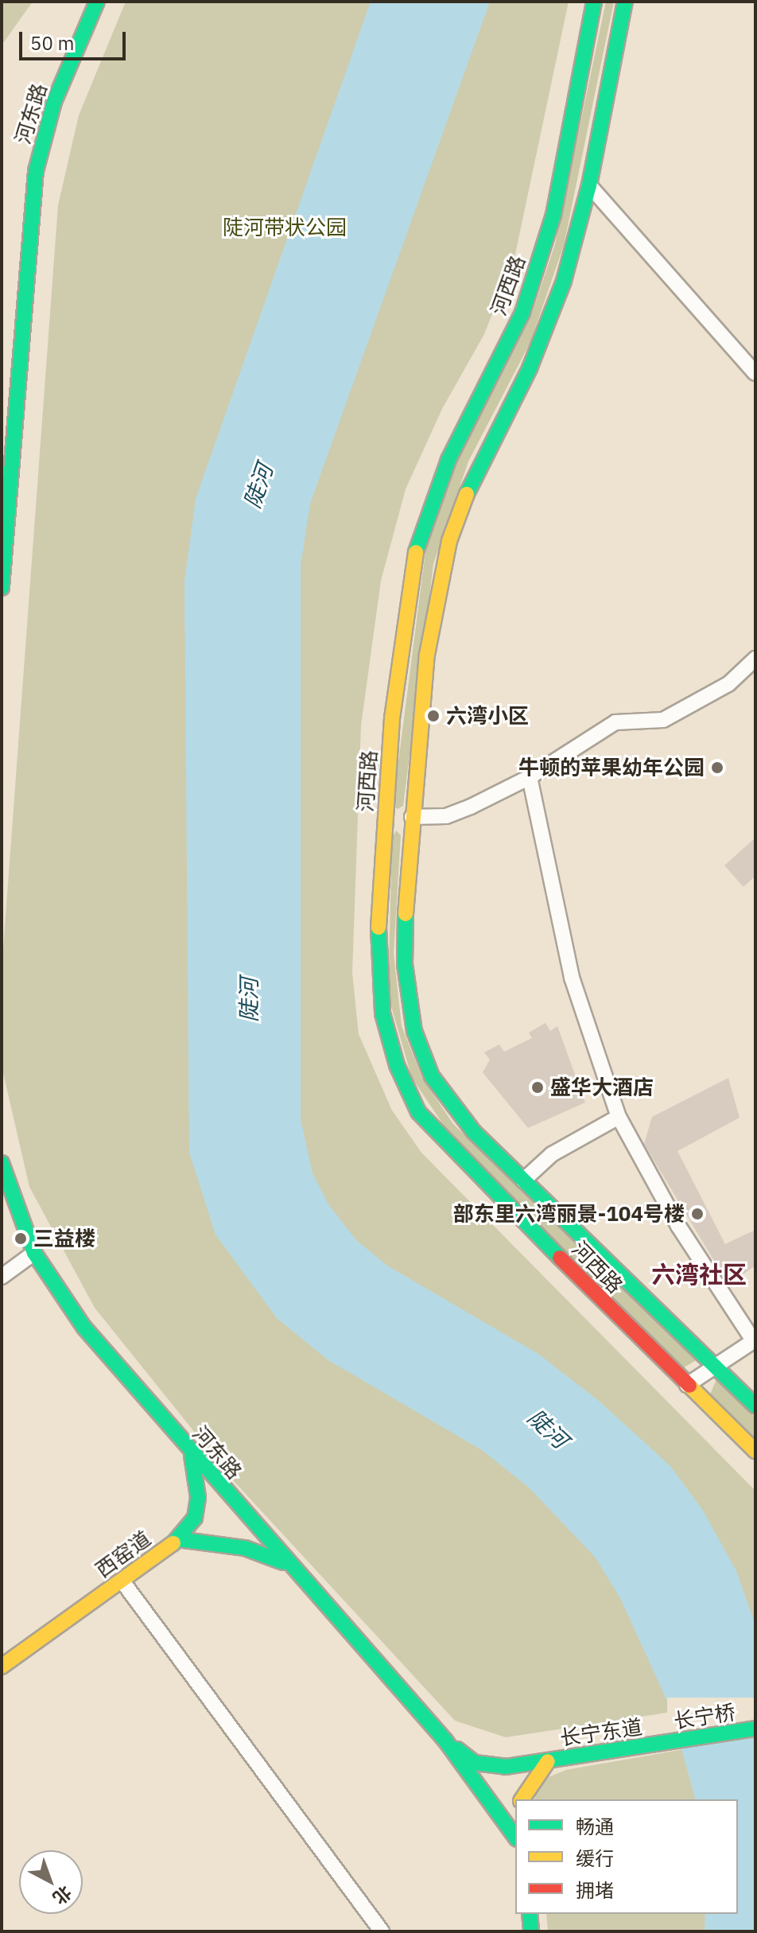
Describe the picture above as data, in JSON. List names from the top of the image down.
{
  "streets": {
    "main road": [
      "河东路",
      "河西路",
      "西窑道",
      "长宁桥",
      "长宁东道"
    ]
  },
  "crossings": [
    ["河东路", "西窑道"],
    ["河东路", "长宁东道"],
    ["长宁桥", "长宁东道"]
  ],
  "districts": ["六湾社区"],
  "water": ["陡河"],
  "parks": ["陡河带状公园"],
  "places": [
    "六湾小区",
    "牛顿的苹果幼年公园",
    "盛华大酒店",
    "部东里六湾丽景-104号楼",
    "三益楼"
  ],
  "legend": ["畅通", "缓行", "拥堵"],
  "scale_bar": "50 m",
  "north": "bottom right"
}
